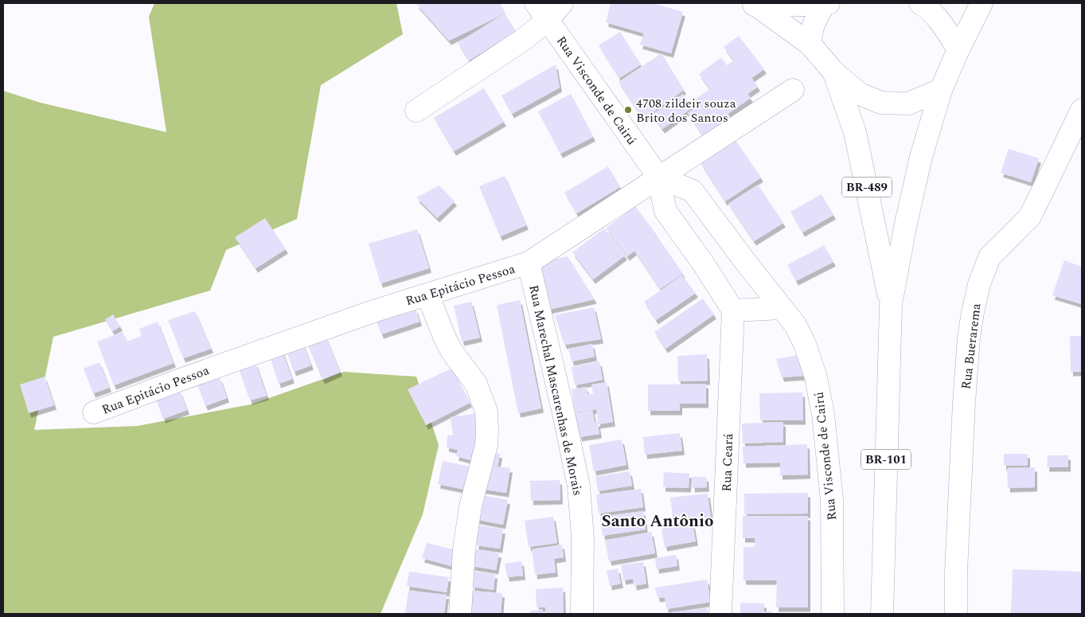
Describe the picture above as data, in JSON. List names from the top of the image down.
{
  "streets": {
    "main road": [
      "Rua Visconde de Cairú",
      "BR-489",
      "Rua Epitácio Pessoa",
      "Rua Buerarema",
      "Rua Marechal Mascarenhas de Morais",
      "BR-101",
      "Rua Ceará"
    ]
  },
  "crossings": [
    ["Rua Visconde de Cairú", "Rua Epitácio Pessoa"],
    ["Rua Visconde de Cairú", "Rua Ceará"],
    ["BR-489", "BR-101"],
    ["Rua Epitácio Pessoa", "Rua Marechal Mascarenhas de Morais"]
  ],
  "districts": ["Santo Antônio"],
  "places": ["4708 zildeir souza Brito dos Santos"]
}
